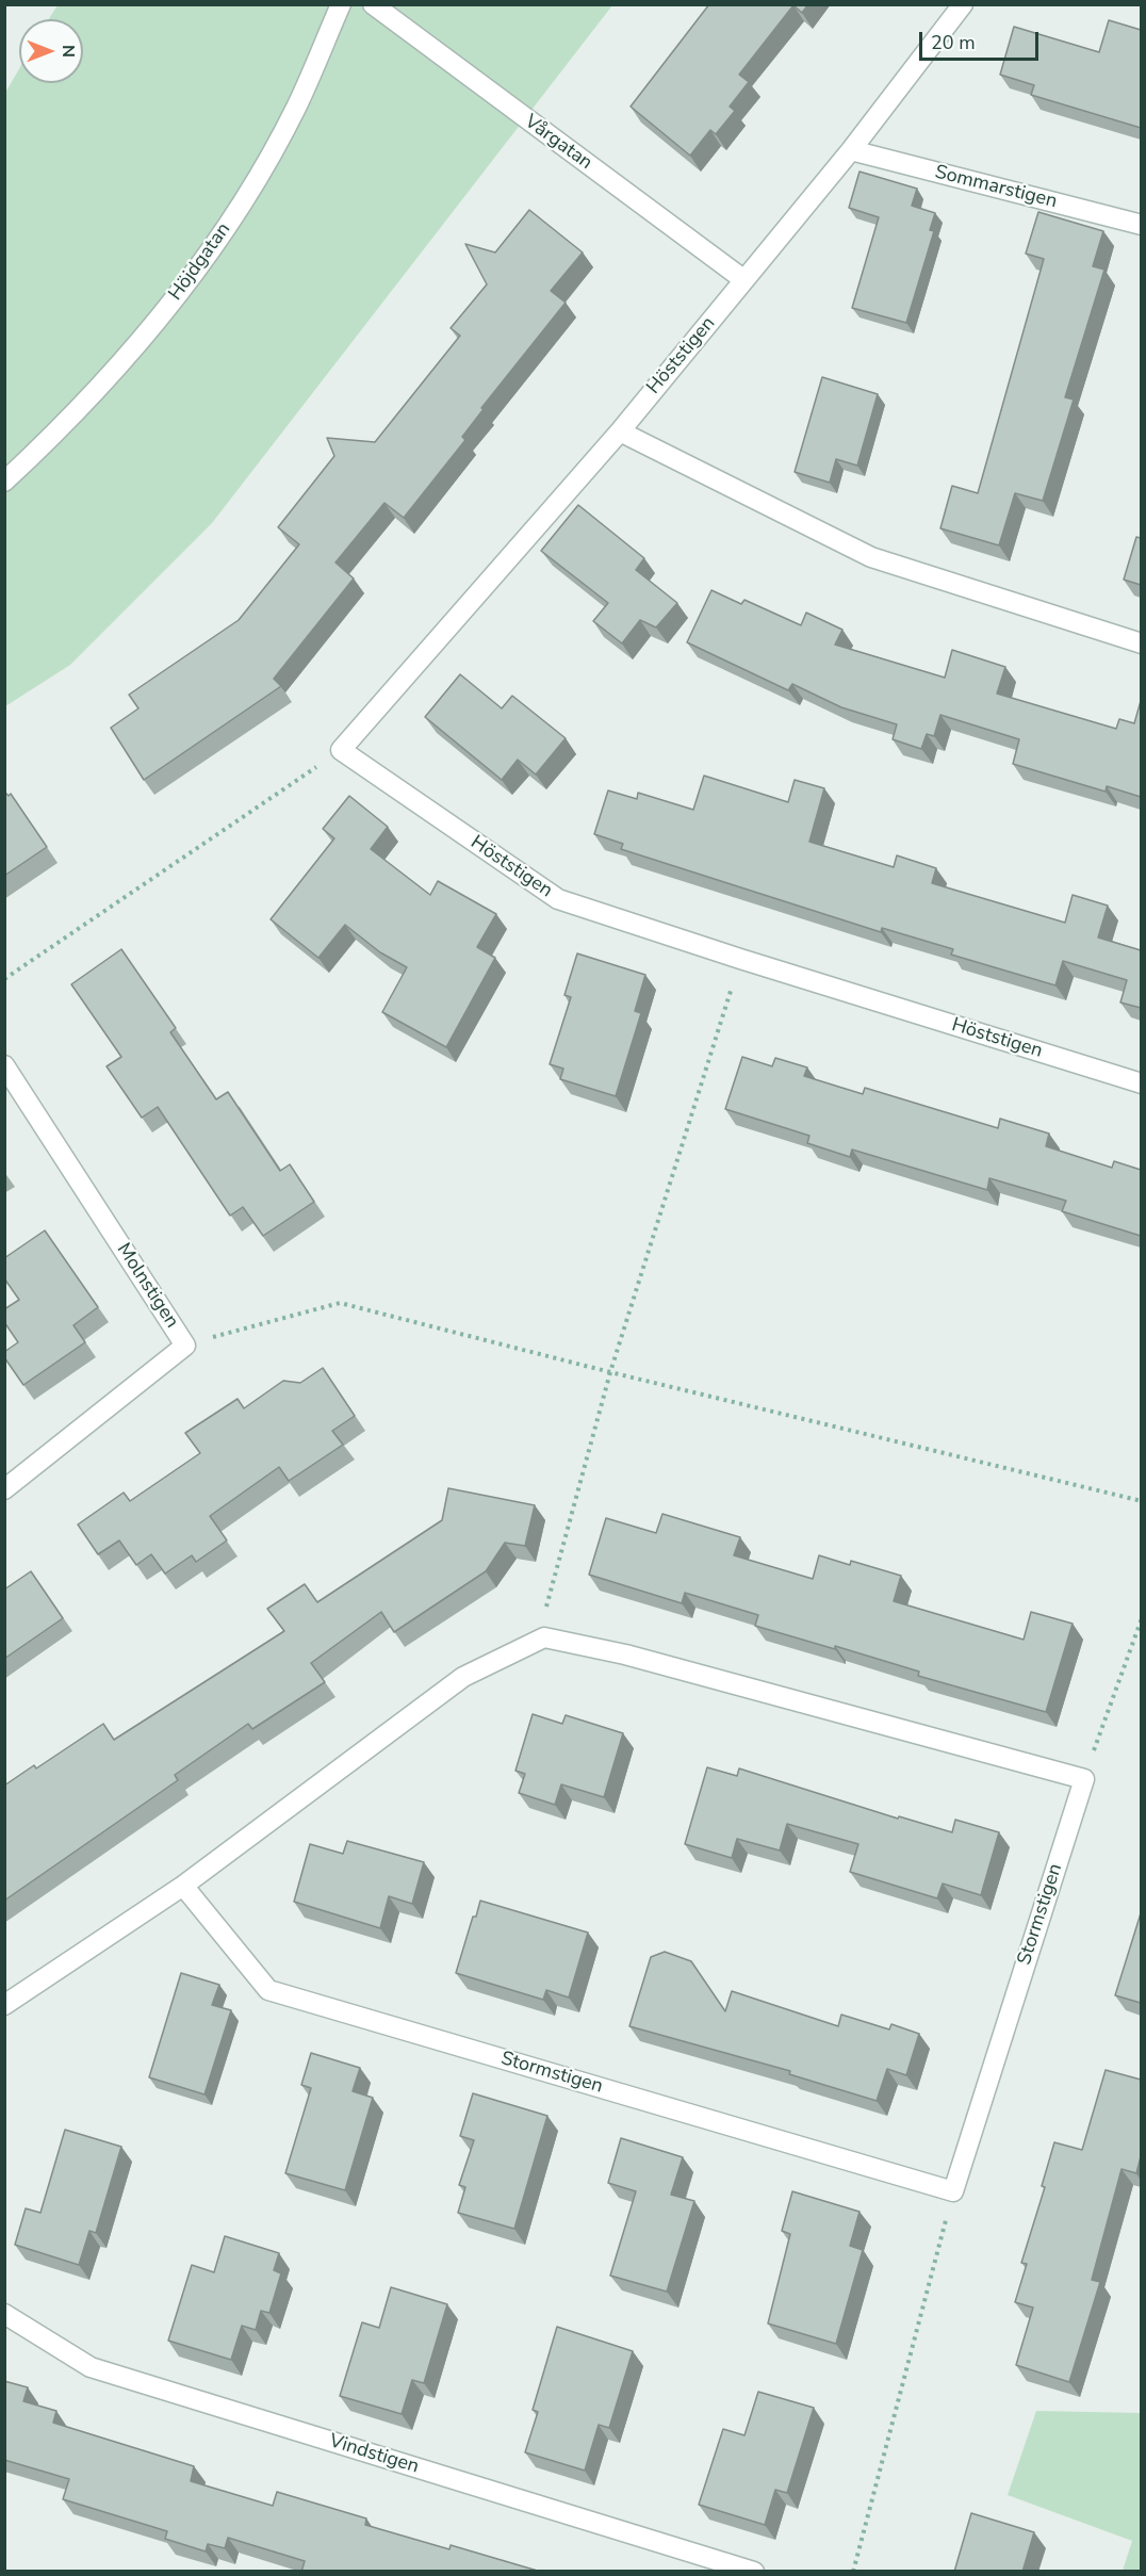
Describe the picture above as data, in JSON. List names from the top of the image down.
{
  "streets": {
    "street": [
      "Vårgatan",
      "Sommarstigen",
      "Höjdgatan",
      "Höststigen",
      "Molnstigen",
      "Stormstigen",
      "Vindstigen"
    ]
  },
  "crossings": [
    ["Vårgatan", "Höststigen"]
  ],
  "scale_bar": "20 m",
  "north": "right"
}
